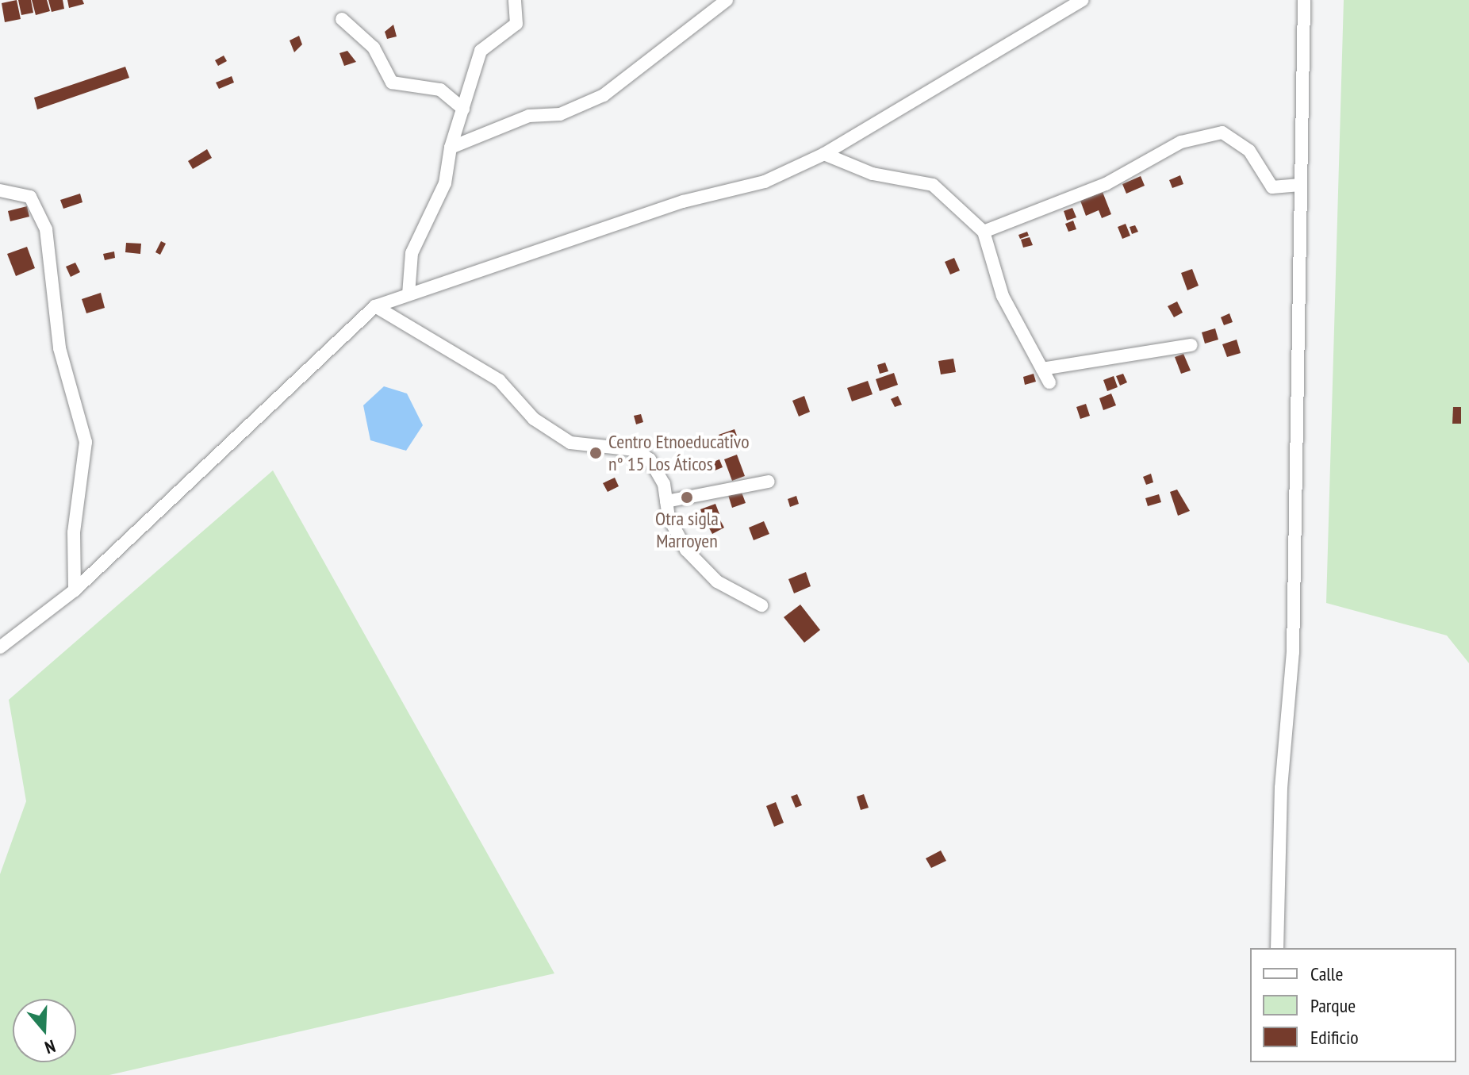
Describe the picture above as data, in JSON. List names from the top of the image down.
{
  "places": ["Centro Etnoeducativo n° 15 Los Áticos", "Otra sigla Marroyen"],
  "legend": ["Calle", "Parque", "Edificio"],
  "north": "bottom"
}
